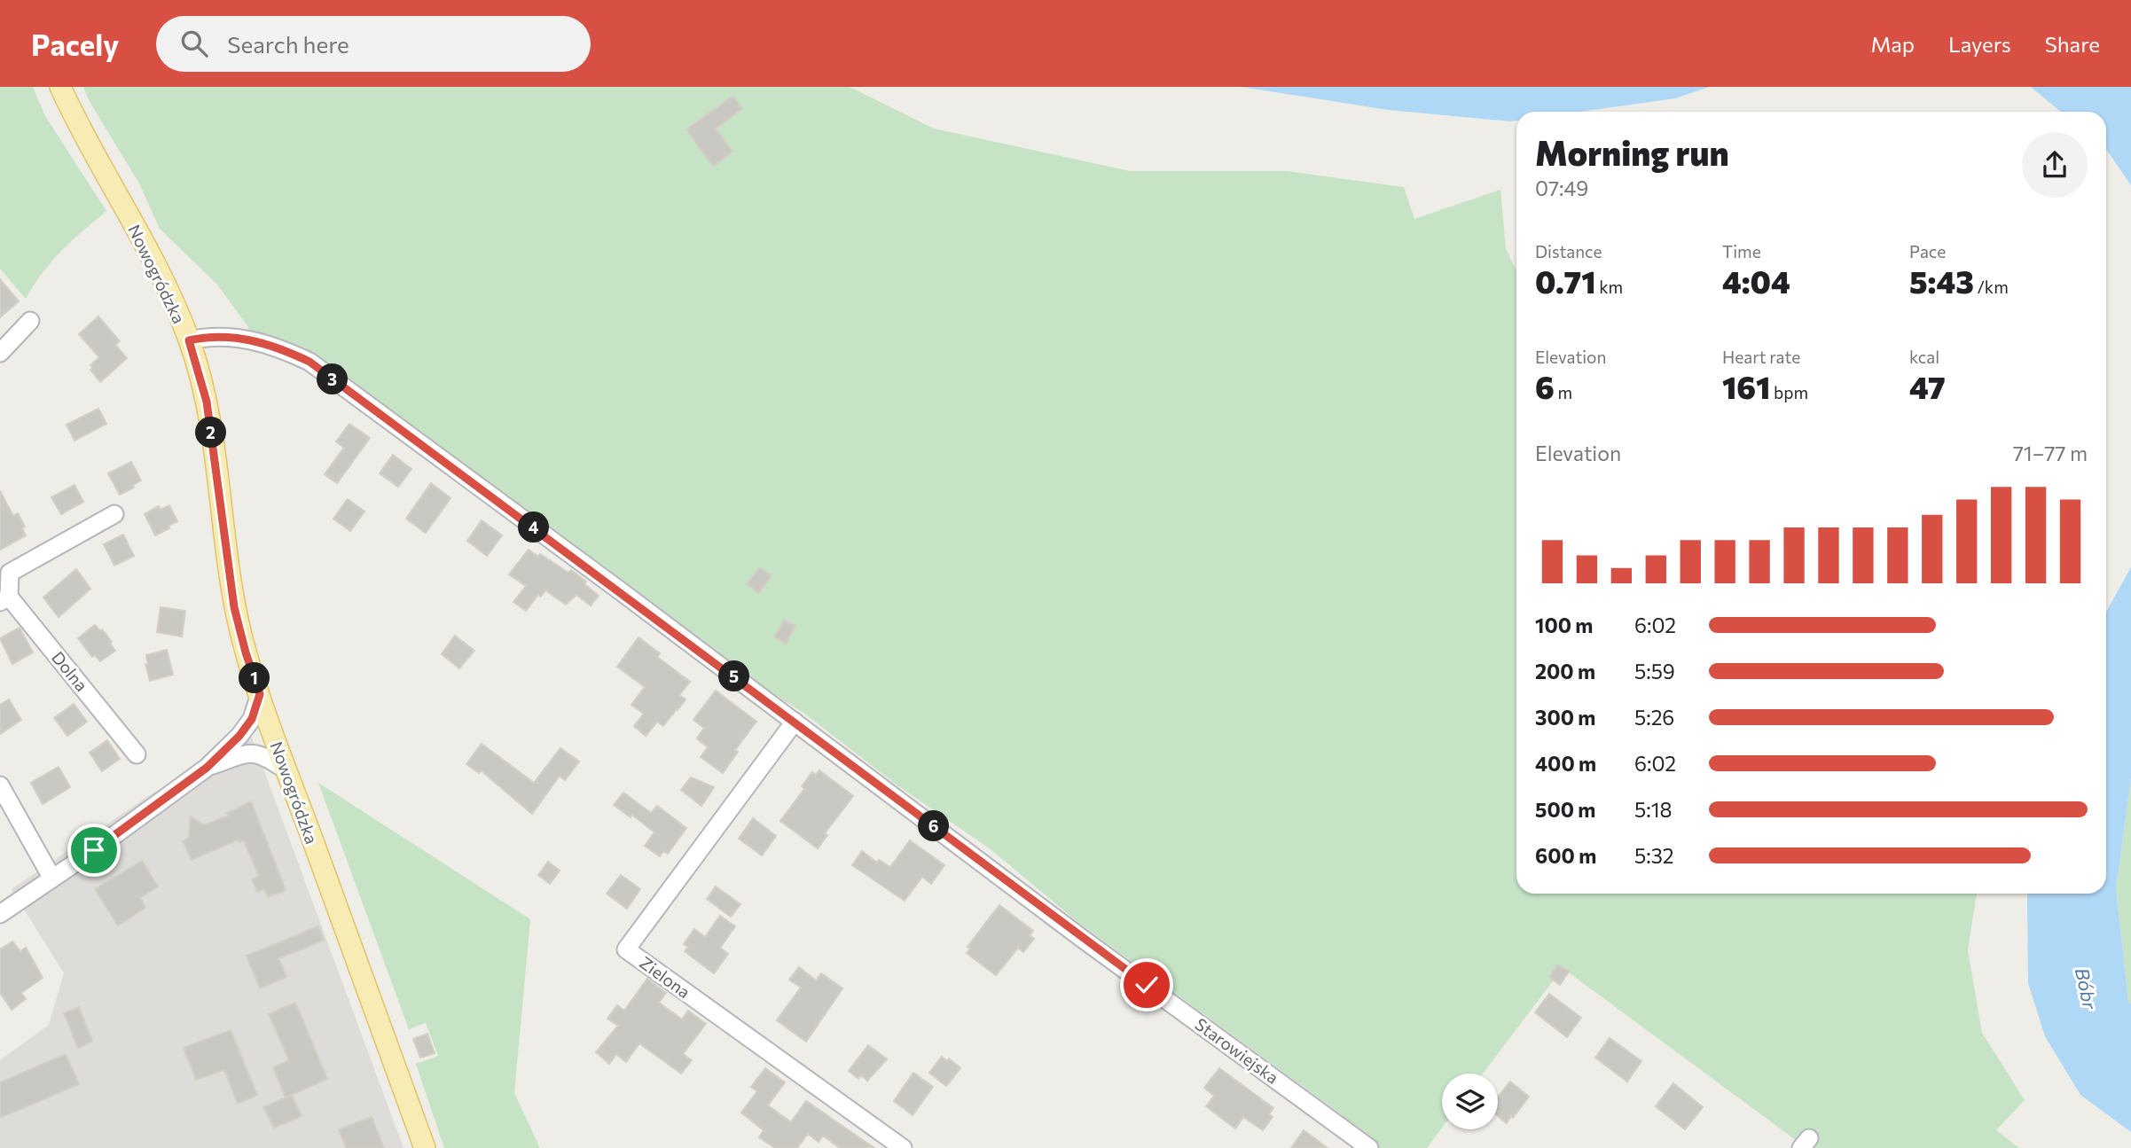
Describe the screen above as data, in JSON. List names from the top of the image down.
{
  "streets": {
    "main road": ["Nowogródzka"],
    "street": ["Dolna", "Zielona", "Starowiejska"]
  },
  "crossings": [
    ["Nowogródzka", "Starowiejska"],
    ["Zielona", "Starowiejska"]
  ],
  "water": ["Bóbr"],
  "page": {
    "header": "Pacely",
    "search": "Search here",
    "nav": ["Map", "Layers", "Share"],
    "heading": ["Morning run", "07:49"],
    "stats": [
      ["Distance", "0.71 km"],
      ["Time", "4:04"],
      ["Pace", "5:43 /km"],
      ["Elevation", "6 m"],
      ["Heart rate", "161 bpm"],
      ["kcal", "47"]
    ],
    "pins": [
      "3",
      "2",
      "4",
      "5",
      "1",
      "6"
    ],
    "chart": ["Elevation", "71–77 m"],
    "list": [
      {
        "name": "100 m",
        "note": "6:02"
      },
      {
        "name": "200 m",
        "note": "5:59"
      },
      {
        "name": "300 m",
        "note": "5:26"
      },
      {
        "name": "400 m",
        "note": "6:02"
      },
      {
        "name": "500 m",
        "note": "5:18"
      },
      {
        "name": "600 m",
        "note": "5:32"
      }
    ]
  }
}
